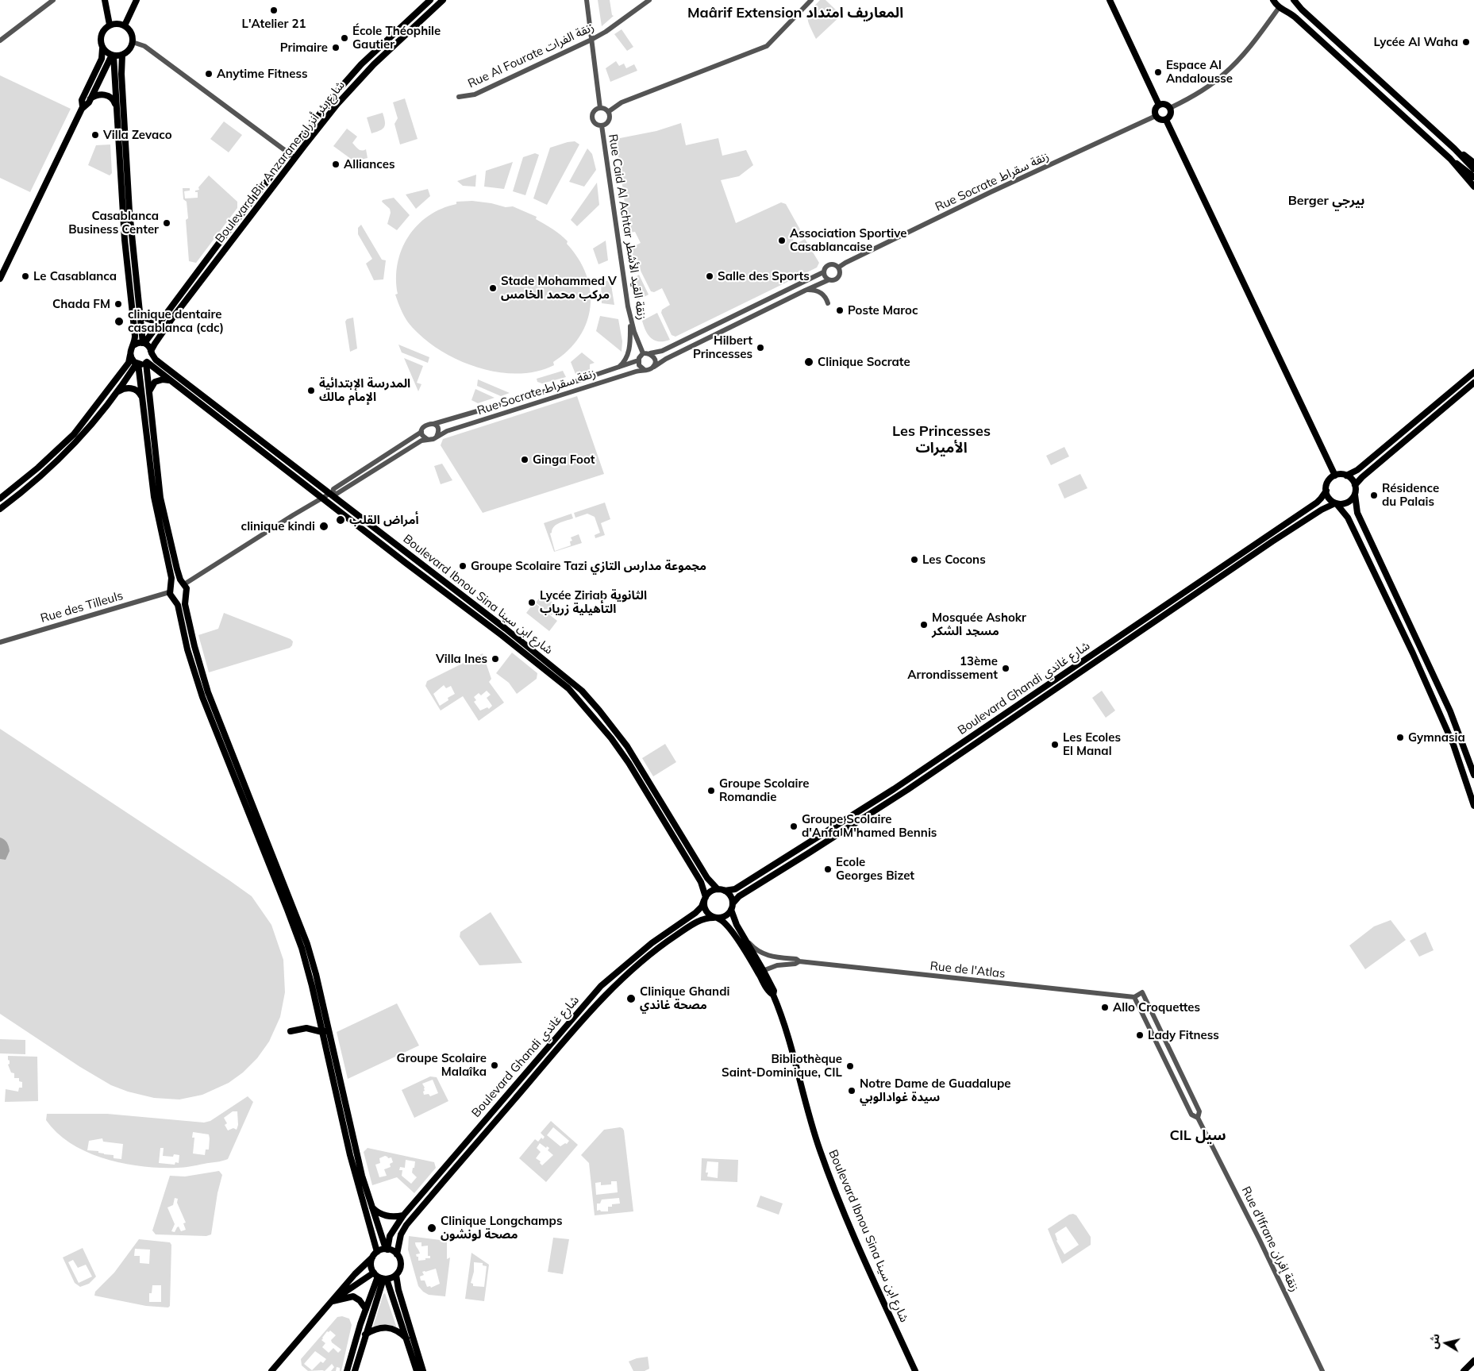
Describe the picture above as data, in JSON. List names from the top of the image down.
{
  "streets": {
    "main road": ["Boulevard Bir Anzarane شارع بئر أنزران", "Boulevard Ibnou Sina شارع ابن سينا", "Boulevard Ghandi شارع غاندي"],
    "street": [
      "Rue Al Fourate زنقة الفرات",
      "Rue Socrate زنقة سقراط",
      "Rue Caid Al Achtar زنقة القيد الأشطر",
      "Rue des Tilleuls",
      "Rue de l'Atlas",
      "Rue d'Ifrane زنقة إفران"
    ]
  },
  "crossings": [
    ["Boulevard Bir Anzarane شارع بئر أنزران", "Boulevard Ibnou Sina شارع ابن سينا"],
    ["Rue Socrate زنقة سقراط", "Rue Caid Al Achtar زنقة القيد الأشطر"],
    ["Boulevard Ibnou Sina شارع ابن سينا", "Boulevard Ghandi شارع غاندي"],
    ["Boulevard Ibnou Sina شارع ابن سينا", "Rue de l'Atlas"],
    ["Rue de l'Atlas", "Rue d'Ifrane زنقة إفران"]
  ],
  "districts": [
    "Maârif Extension المعاريف امتداد",
    "Berger بيرجي",
    "Les Princesses الأميرات",
    "CIL سيل"
  ],
  "places": [
    "L'Atelier 21",
    "École Théophile Gautier",
    "Lycée Al Waha",
    "Primaire",
    "Espace Al Andalousse",
    "Anytime Fitness",
    "Villa Zevaco",
    "Alliances",
    "Casablanca Business Center",
    "Association Sportive Casablancaise",
    "Le Casablanca",
    "Salle des Sports",
    "Stade Mohammed V مركب محمد الخامس",
    "Chada FM",
    "Poste Maroc",
    "clinique dentaire casablanca (cdc)",
    "Hilbert Princesses",
    "Clinique Socrate",
    "المدرسة الإبتدائية الإمام مالك",
    "Ginga Foot",
    "Résidence du Palais",
    "أمراض القلب",
    "clinique kindi",
    "Les Cocons",
    "Groupe Scolaire Tazi مجموعة مدارس التازي",
    "Lycée Ziriab الثانوية التأهيلية زرياب",
    "Mosquée Ashokr مسجد الشكر",
    "Villa Ines",
    "13ème Arrondissement",
    "Gymnasia",
    "Les Ecoles El Manal",
    "Groupe Scolaire Romandie",
    "Groupe Scolaire d'Anfa M'hamed Bennis",
    "Ecole Georges Bizet",
    "Clinique Ghandi مصحة غاندي",
    "Allo Croquettes",
    "Lady Fitness",
    "Groupe Scolaire Malaîka",
    "Bibliothèque Saint-Dominique, CIL",
    "Notre Dame de Guadalupe سيدة غوادالوبي",
    "Clinique Longchamps مصحة لونشون"
  ],
  "north": "left"
}
